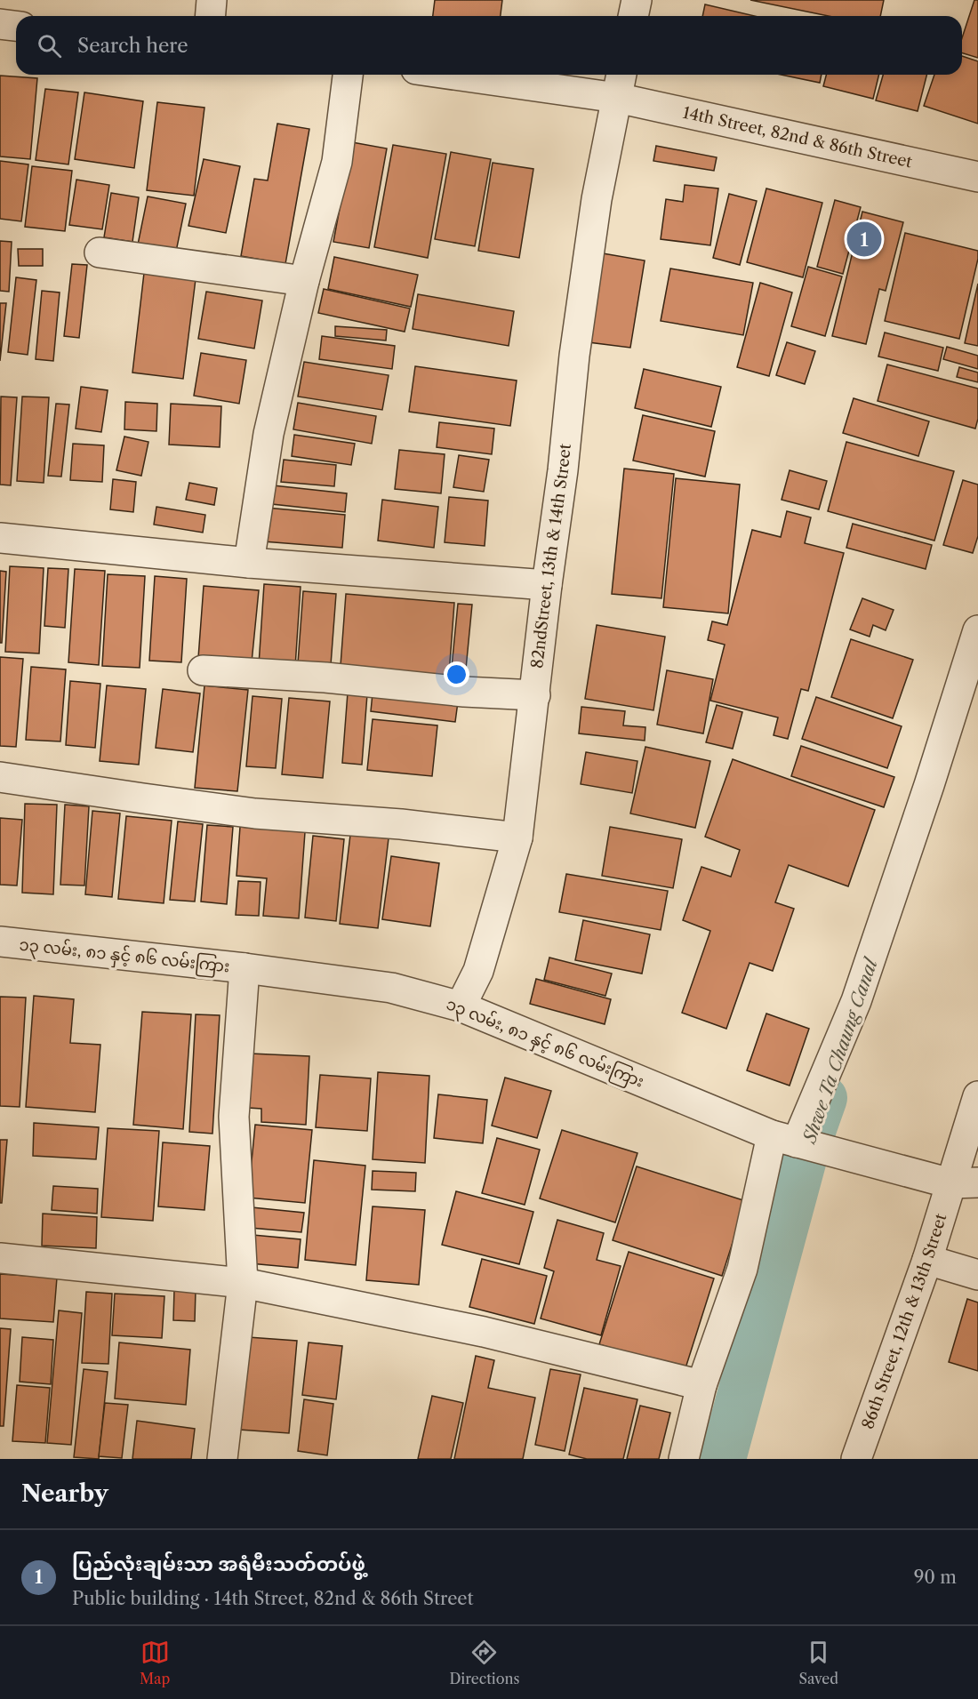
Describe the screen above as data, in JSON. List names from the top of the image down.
{
  "streets": {
    "street": [
      "14th Street, 82nd & 86th Street",
      "82ndStreet, 13th & 14th Street",
      "၁၃ လမ်း, ၈၁ နှင့် ၈၆ လမ်းကြား",
      "86th Street, 12th & 13th Street"
    ]
  },
  "crossings": [
    ["14th Street, 82nd & 86th Street", "82ndStreet, 13th & 14th Street"],
    ["82ndStreet, 13th & 14th Street", "၁၃ လမ်း, ၈၁ နှင့် ၈၆ လမ်းကြား"],
    ["၁၃ လမ်း, ၈၁ နှင့် ၈၆ လမ်းကြား", "86th Street, 12th & 13th Street"]
  ],
  "water": ["Shwe Ta Chaung Canal"],
  "page": {
    "search": "Search here",
    "pins": "1",
    "heading": "Nearby",
    "list": [
      {
        "mark": "1",
        "name": "ပြည်လုံးချမ်းသာ အရံမီးသတ်တပ်ဖွဲ့",
        "note": "Public building · 14th Street, 82nd & 86th Street",
        "value": "90 m"
      }
    ],
    "nav": ["Map", "Directions", "Saved"]
  }
}
